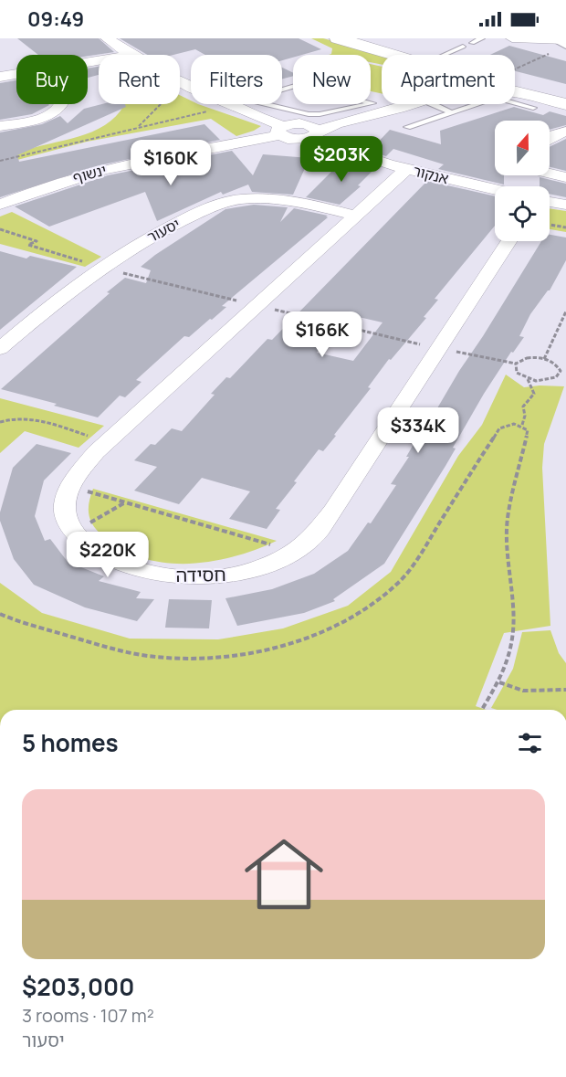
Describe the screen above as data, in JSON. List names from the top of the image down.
{
  "streets": {
    "street": [
      "ינשוף",
      "אנקור",
      "יסעור",
      "חסידה"
    ]
  },
  "crossings": [
    ["ינשוף", "אנקור"]
  ],
  "north": "top",
  "page": {
    "status": "09:49",
    "chip": [
      "Buy",
      "Rent",
      "Filters",
      "New",
      "Apartment"
    ],
    "price": [
      "$203K",
      "$160K",
      "$166K",
      "$334K",
      "$220K"
    ],
    "heading": "5 homes",
    "list": [
      {
        "name": "$203,000",
        "note": "3 rooms · 107 m² · יסעור"
      }
    ]
  }
}
